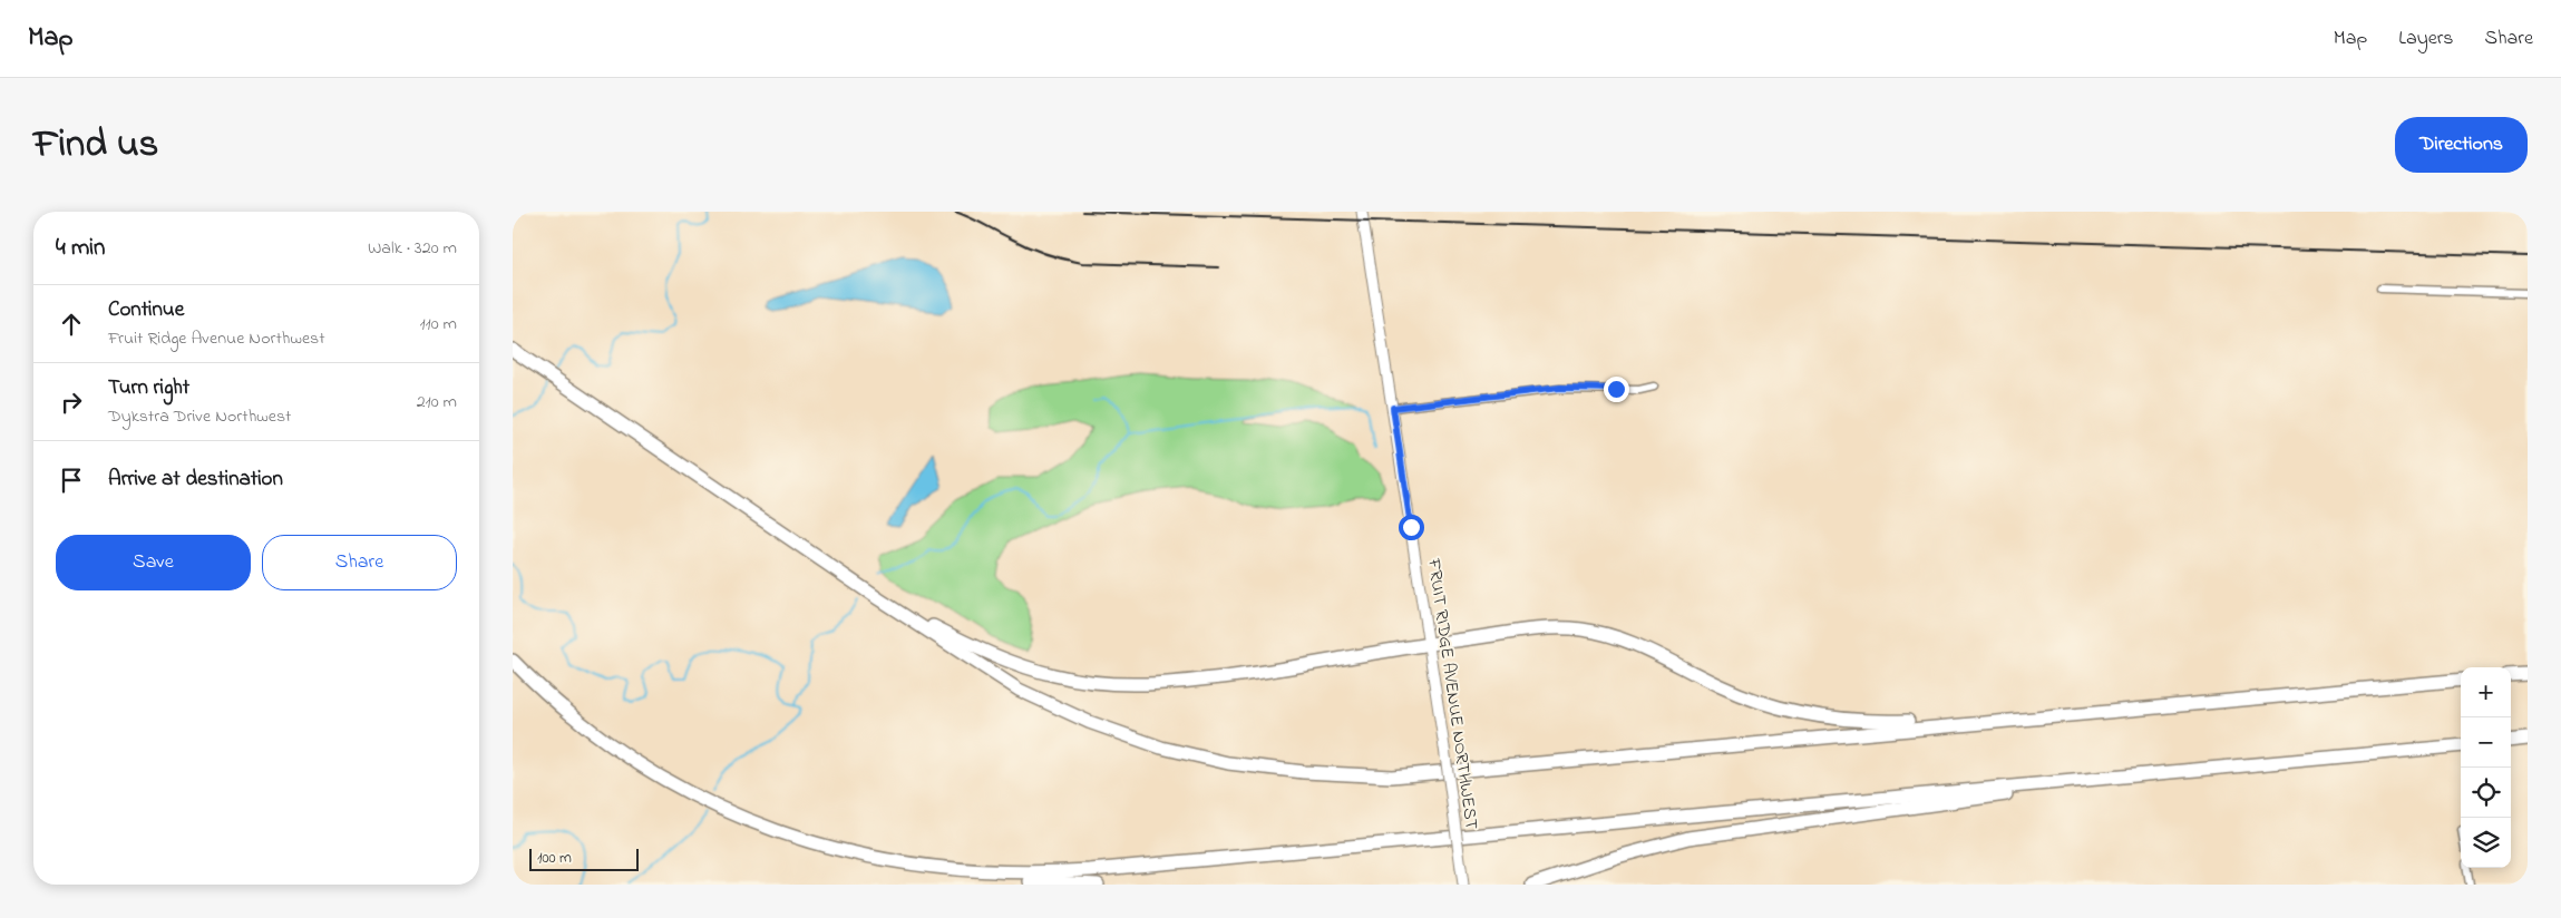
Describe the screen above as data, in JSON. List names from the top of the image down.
{
  "streets": {
    "main road": ["FRUIT RIDGE AVENUE NORTHWEST"]
  },
  "scale_bar": "100 m",
  "page": {
    "header": "Map",
    "nav": ["Map", "Layers", "Share"],
    "title": "Find us",
    "buttons": [
      "Directions",
      ["Save", "Share"]
    ],
    "heading": ["4 min", "Walk · 320 m"],
    "list": [
      ["Continue", "Fruit Ridge Avenue Northwest", "110 m"],
      ["Turn right", "Dykstra Drive Northwest", "210 m"],
      "Arrive at destination"
    ],
    "map_buttons": ["+", "−"],
    "scale": "100 m"
  }
}
